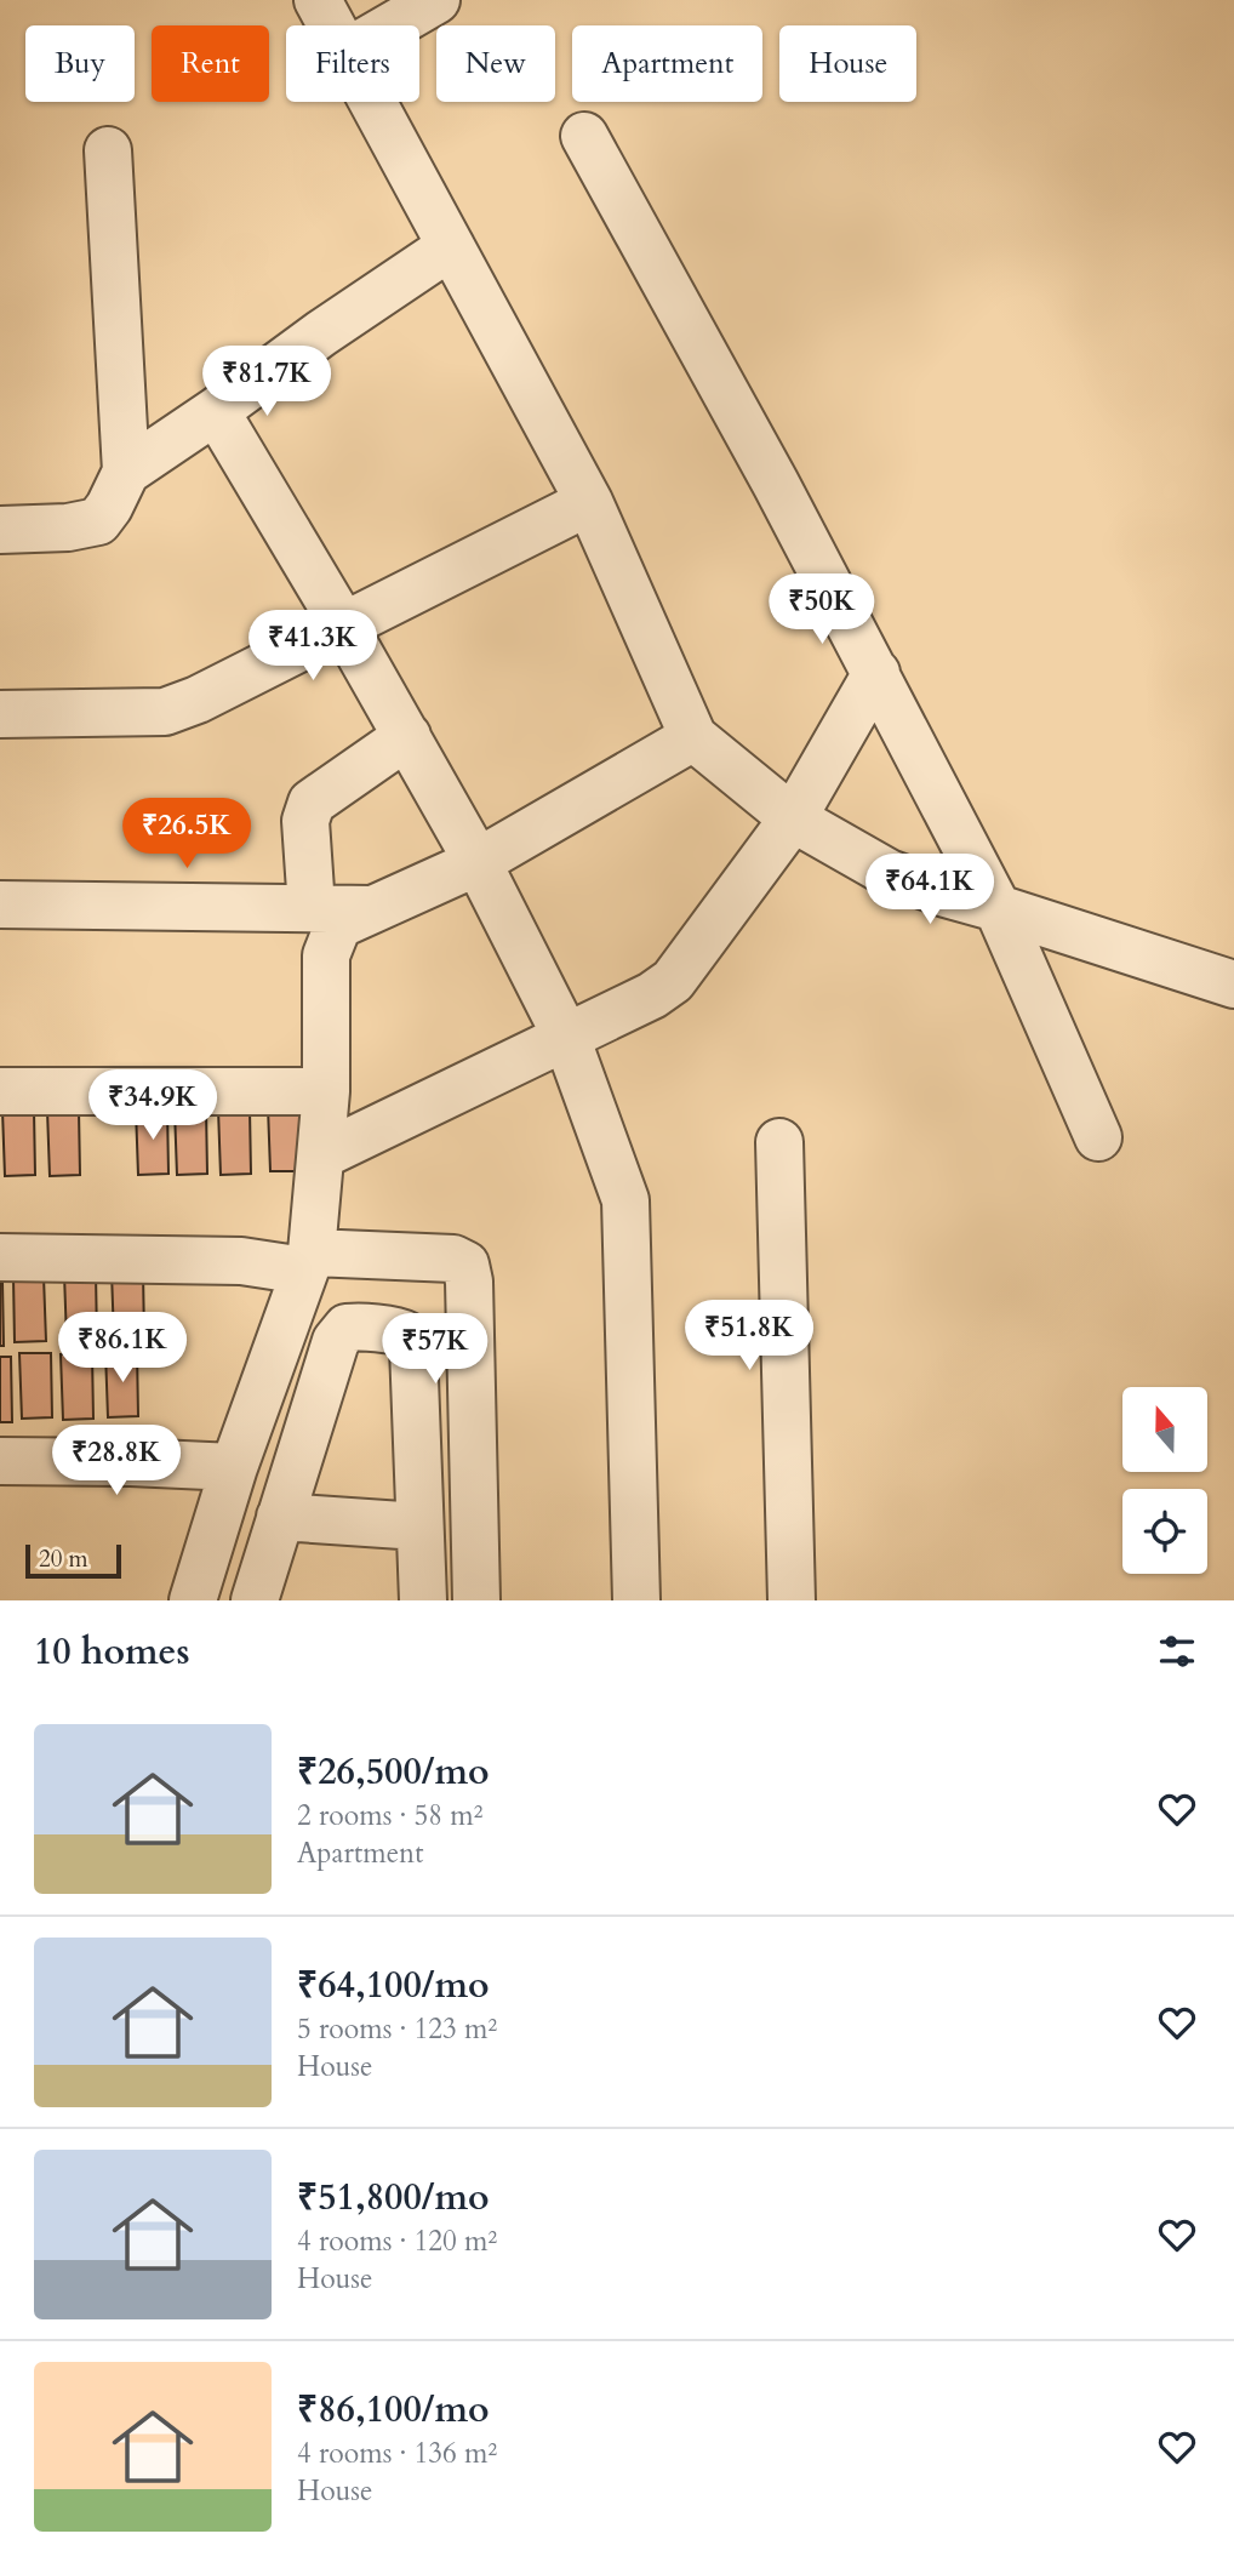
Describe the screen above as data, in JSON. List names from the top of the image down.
{
  "scale_bar": "20 m",
  "north": "top",
  "page": {
    "chip": [
      "Buy",
      "Rent",
      "Filters",
      "New",
      "Apartment",
      "House"
    ],
    "price": [
      "₹81.7K",
      "₹50K",
      "₹41.3K",
      "₹26.5K",
      "₹64.1K",
      "₹34.9K",
      "₹51.8K",
      "₹86.1K",
      "₹57K",
      "₹28.8K"
    ],
    "scale": "20 m",
    "heading": "10 homes",
    "list": [
      {
        "name": "₹26,500/mo",
        "note": "2 rooms · 58 m² · Apartment"
      },
      {
        "name": "₹64,100/mo",
        "note": "5 rooms · 123 m² · House"
      },
      {
        "name": "₹51,800/mo",
        "note": "4 rooms · 120 m² · House"
      },
      {
        "name": "₹86,100/mo",
        "note": "4 rooms · 136 m² · House"
      }
    ]
  }
}
